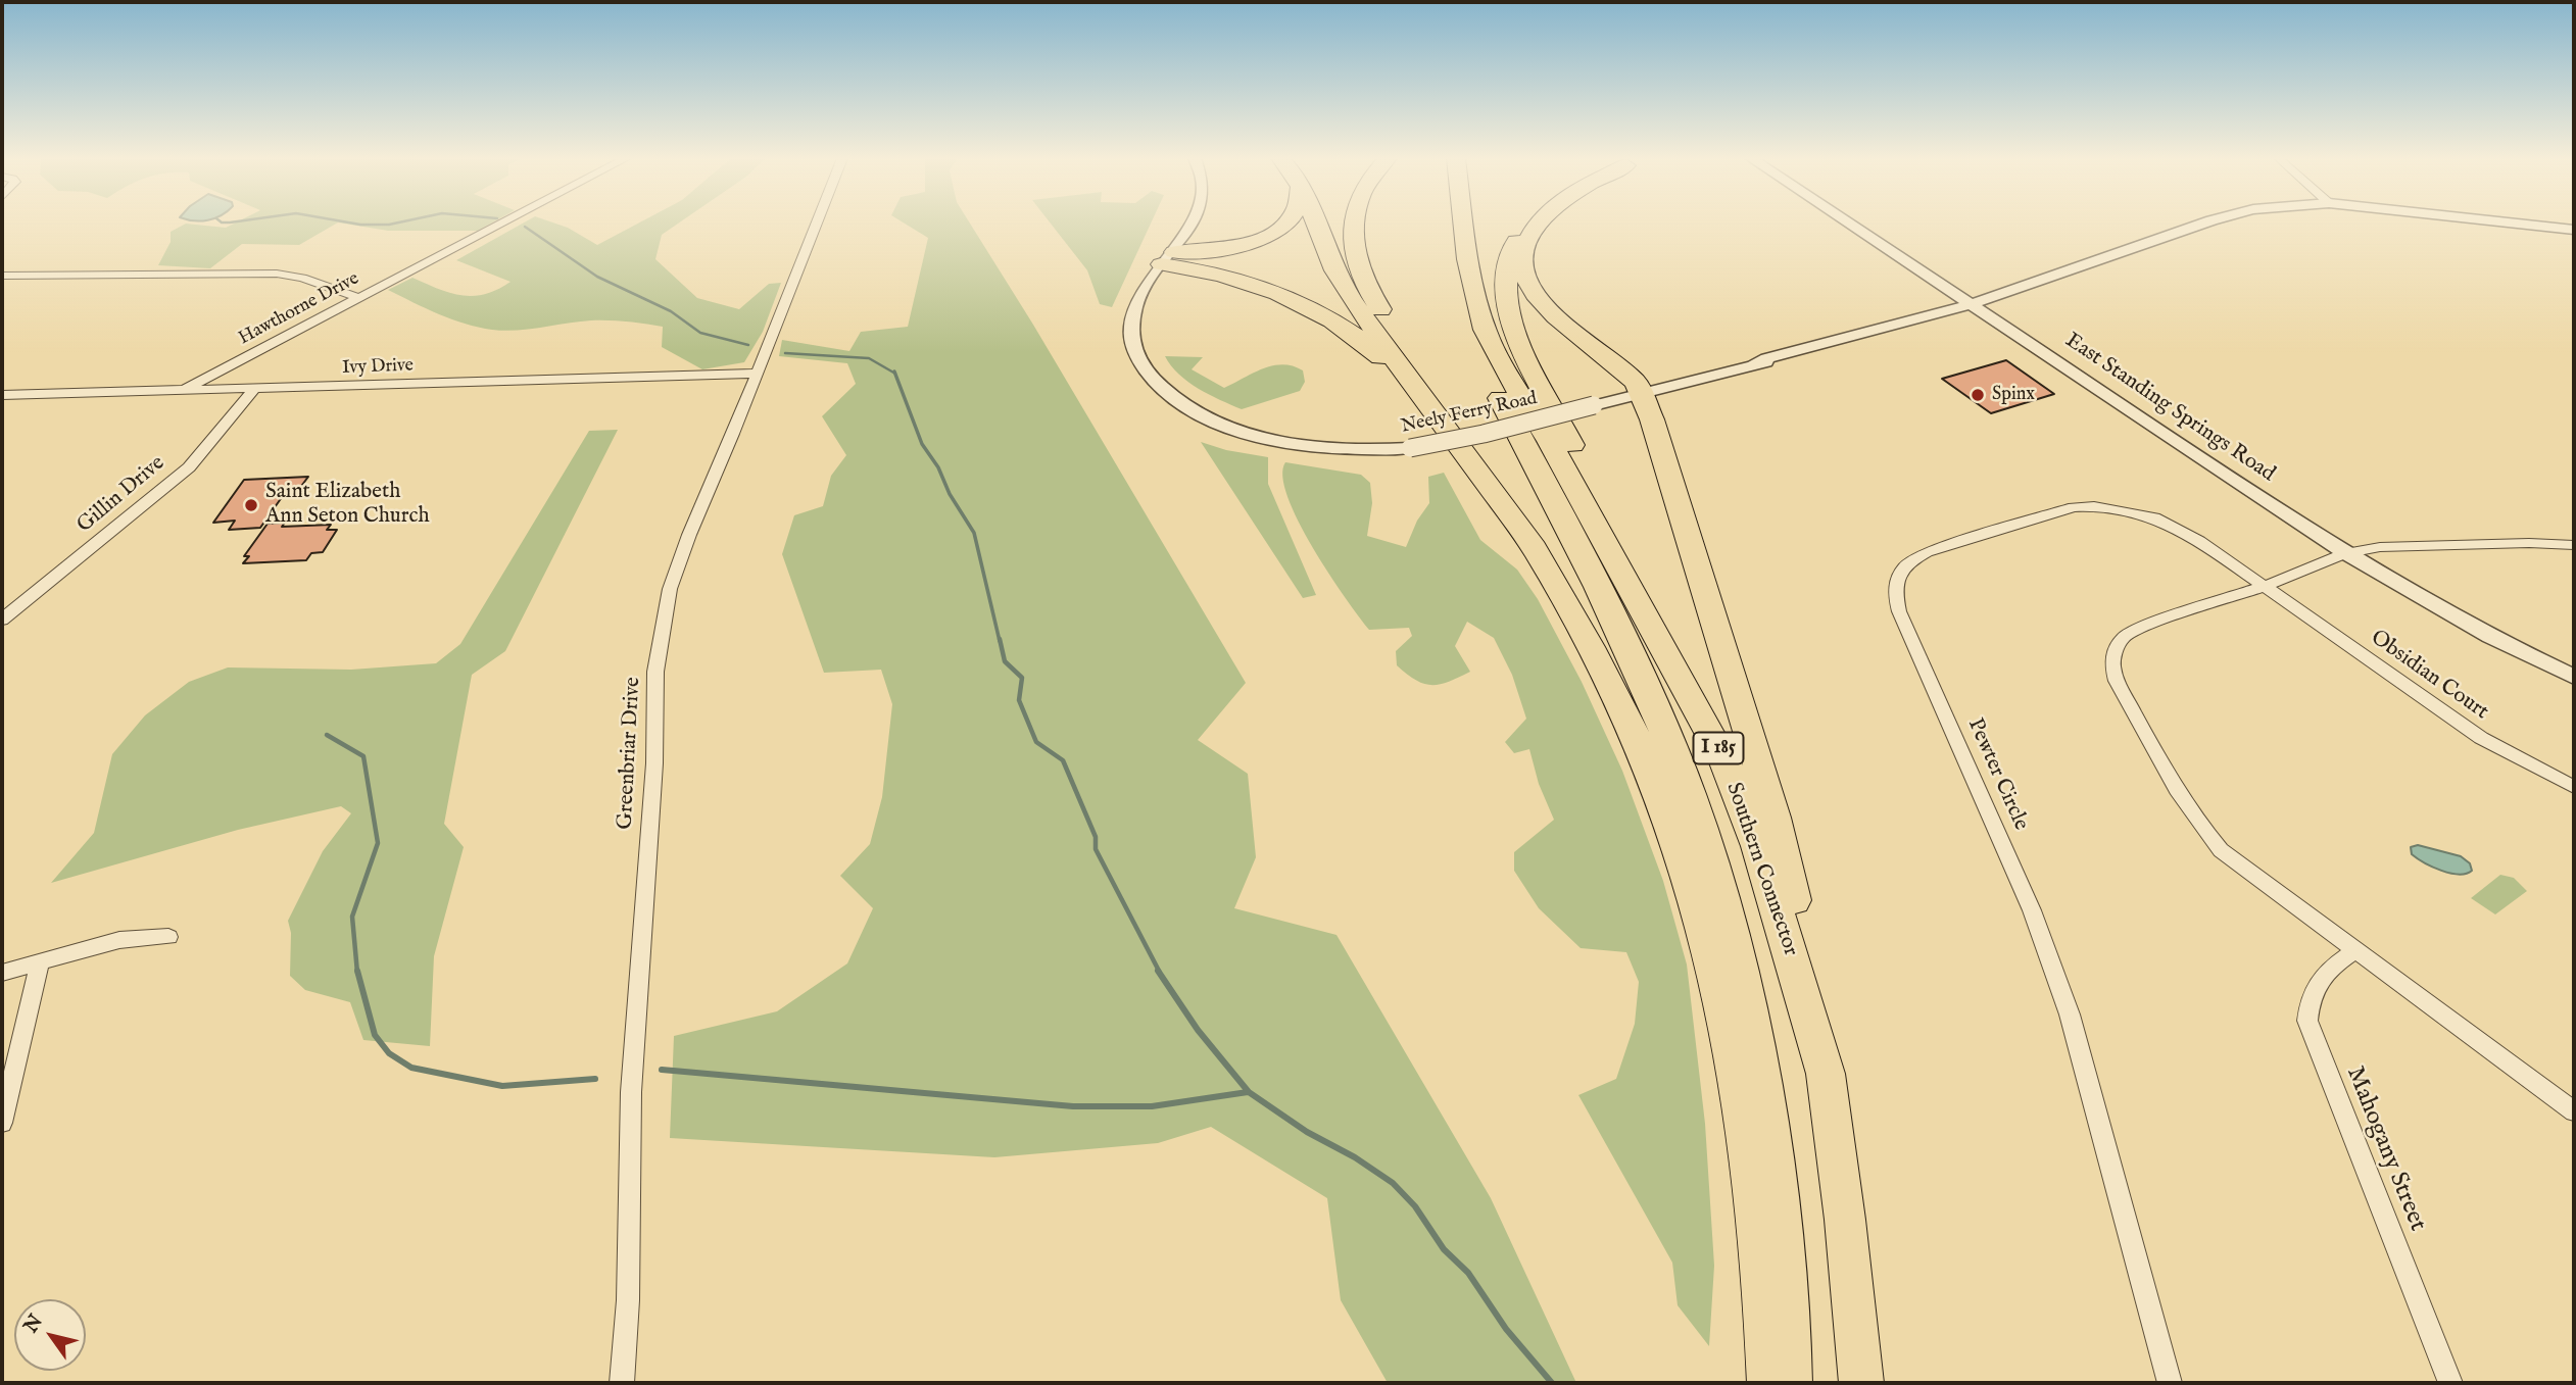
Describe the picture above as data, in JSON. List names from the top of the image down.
{
  "streets": {
    "highway": ["I 185", "Southern Connector"],
    "street": [
      "Hawthorne Drive",
      "Ivy Drive",
      "East Standing Springs Road",
      "Neely Ferry Road",
      "Gillin Drive",
      "Obsidian Court",
      "Greenbriar Drive",
      "Pewter Circle",
      "Mahogany Street"
    ]
  },
  "crossings": [
    ["Hawthorne Drive", "Ivy Drive"],
    ["Ivy Drive", "Gillin Drive"],
    ["Ivy Drive", "Greenbriar Drive"],
    ["East Standing Springs Road", "Neely Ferry Road"],
    ["Obsidian Court", "Pewter Circle"]
  ],
  "places": ["Spinx", "Saint Elizabeth Ann Seton Church"],
  "north": "top left"
}
